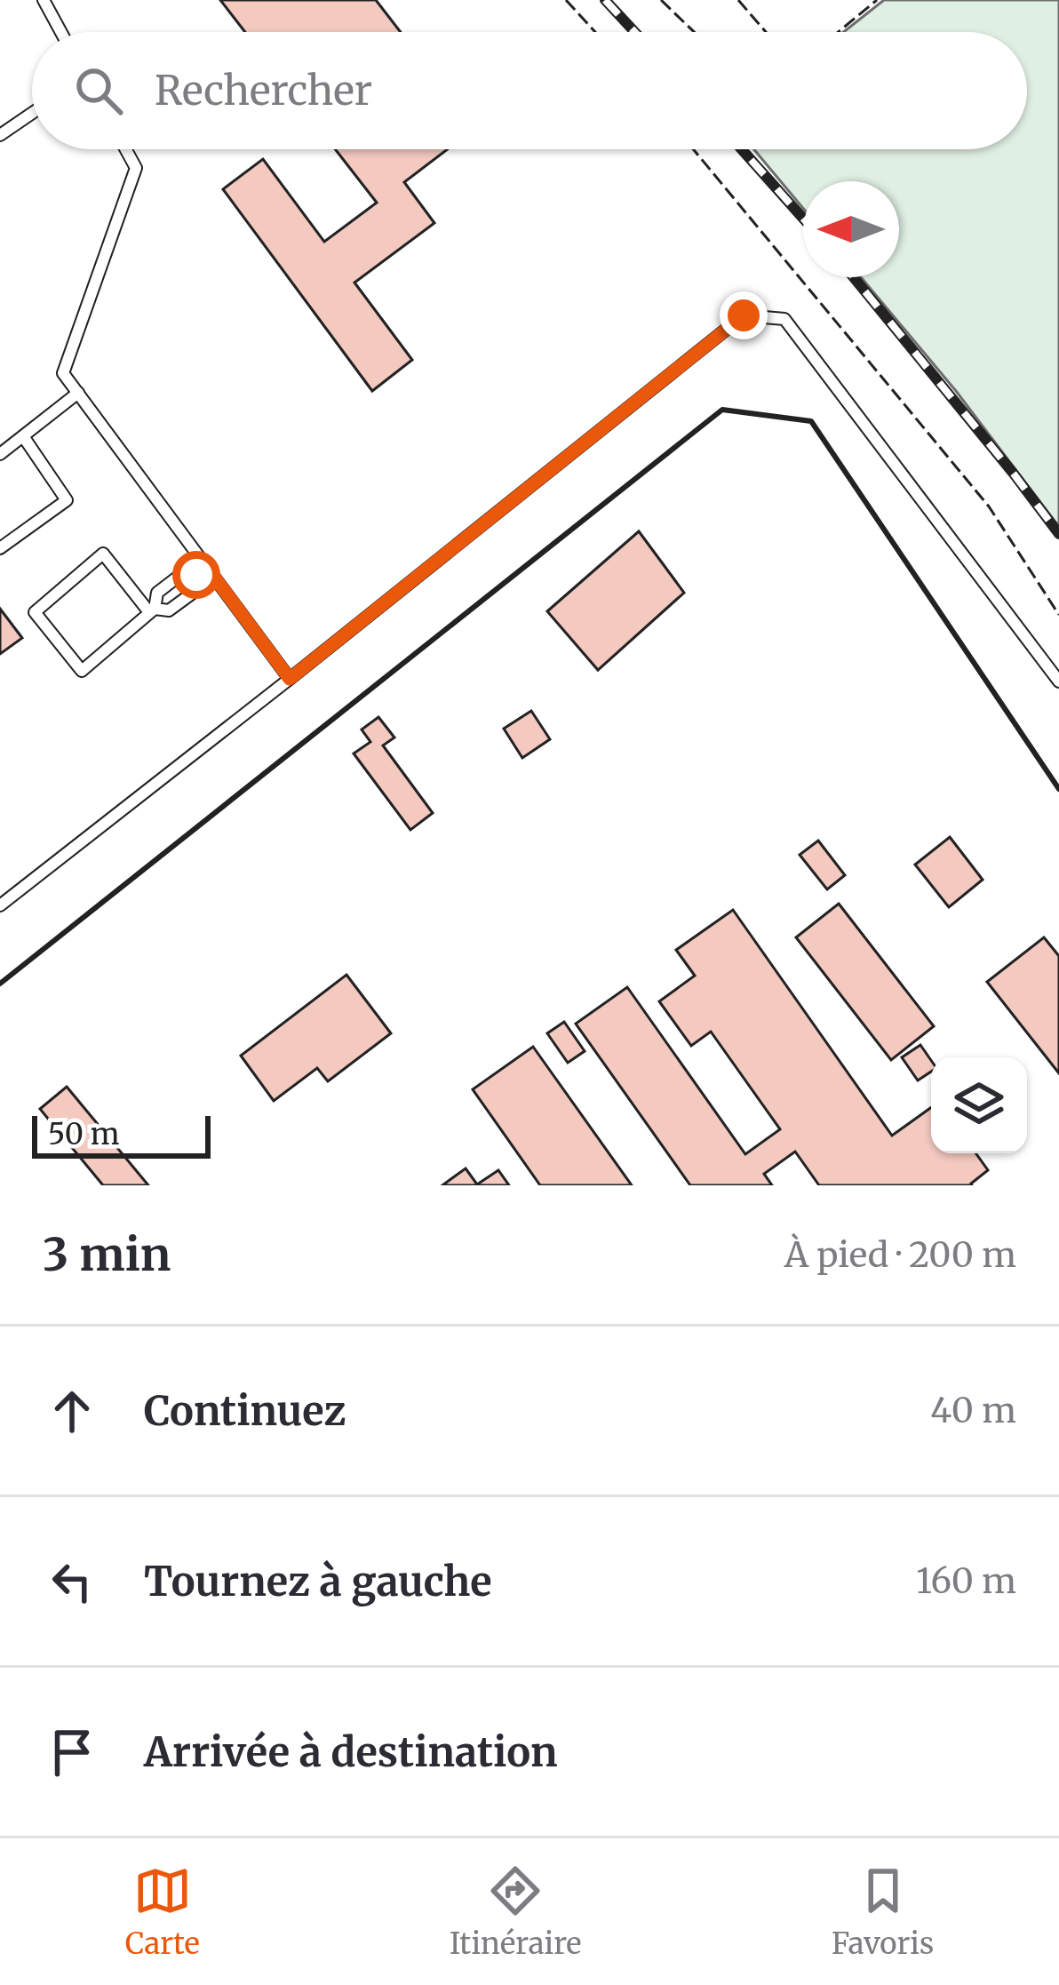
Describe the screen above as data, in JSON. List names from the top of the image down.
{
  "scale_bar": "50 m",
  "north": "left",
  "page": {
    "search": "Rechercher",
    "scale": "50 m",
    "heading": ["3 min", "À pied · 200 m"],
    "list": [
      ["Continuez", "40 m"],
      ["Tournez à gauche", "160 m"],
      "Arrivée à destination"
    ],
    "nav": ["Carte", "Itinéraire", "Favoris"]
  }
}
